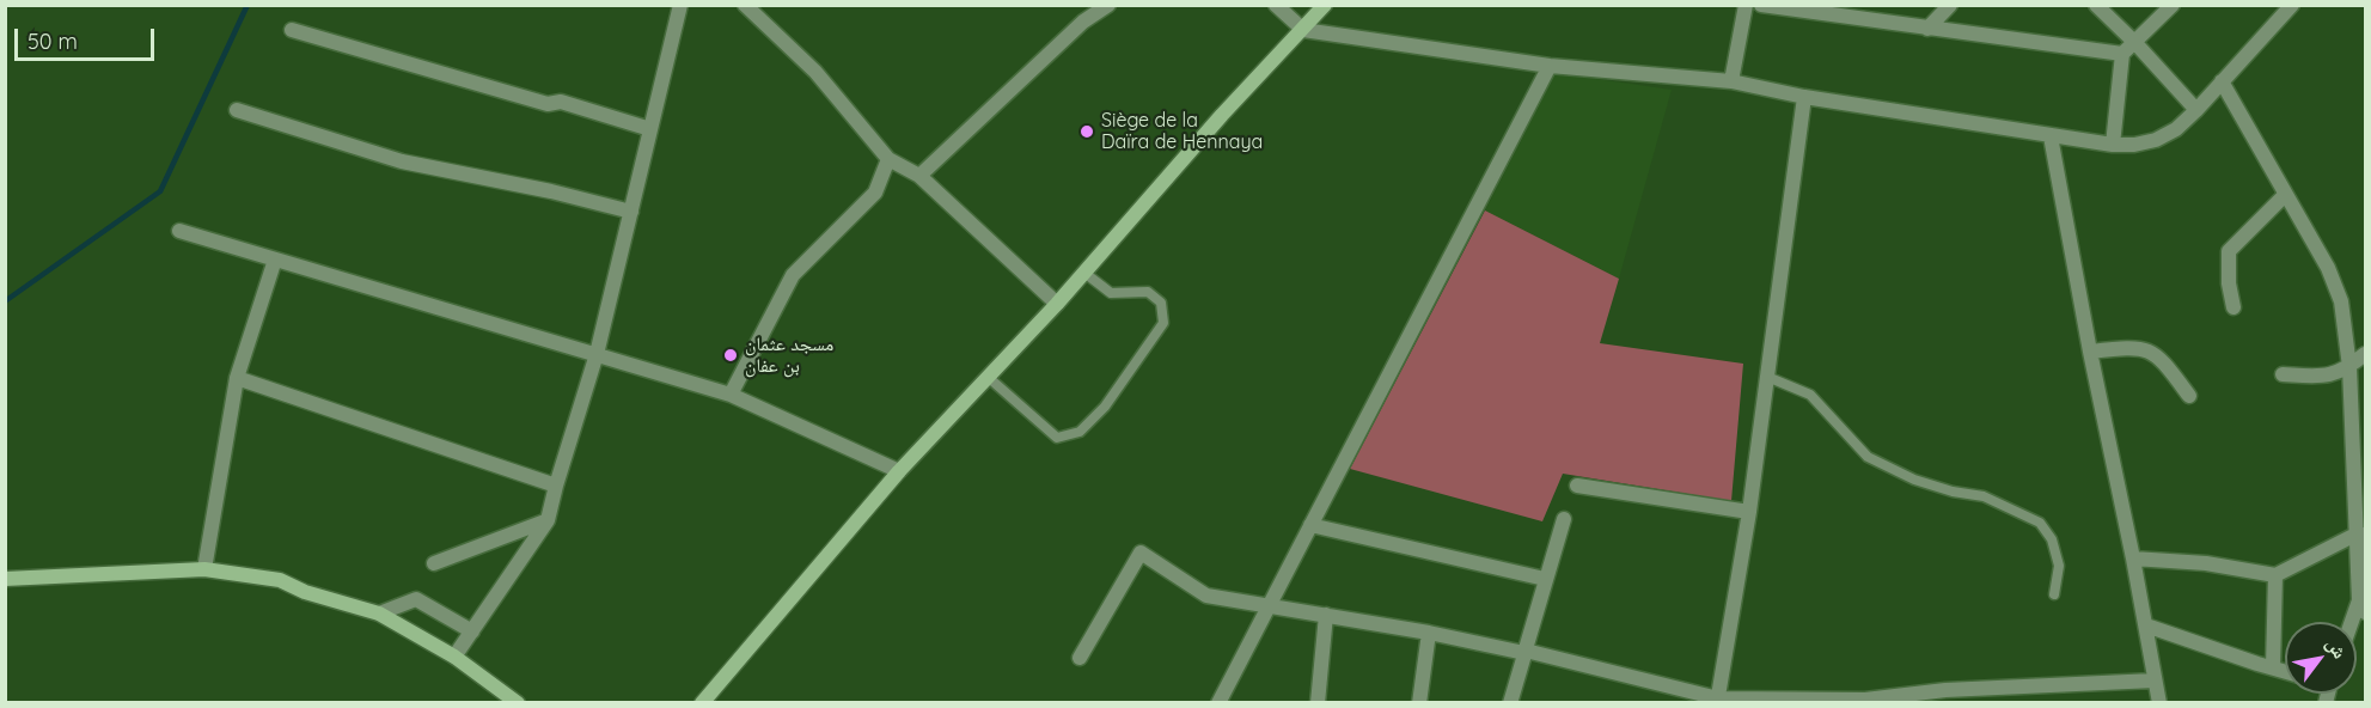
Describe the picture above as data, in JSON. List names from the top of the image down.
{
  "places": ["Siège de la Daïra de Hennaya", "مسجد عثمان بن عفان"],
  "scale_bar": "50 m",
  "north": "top right"
}
